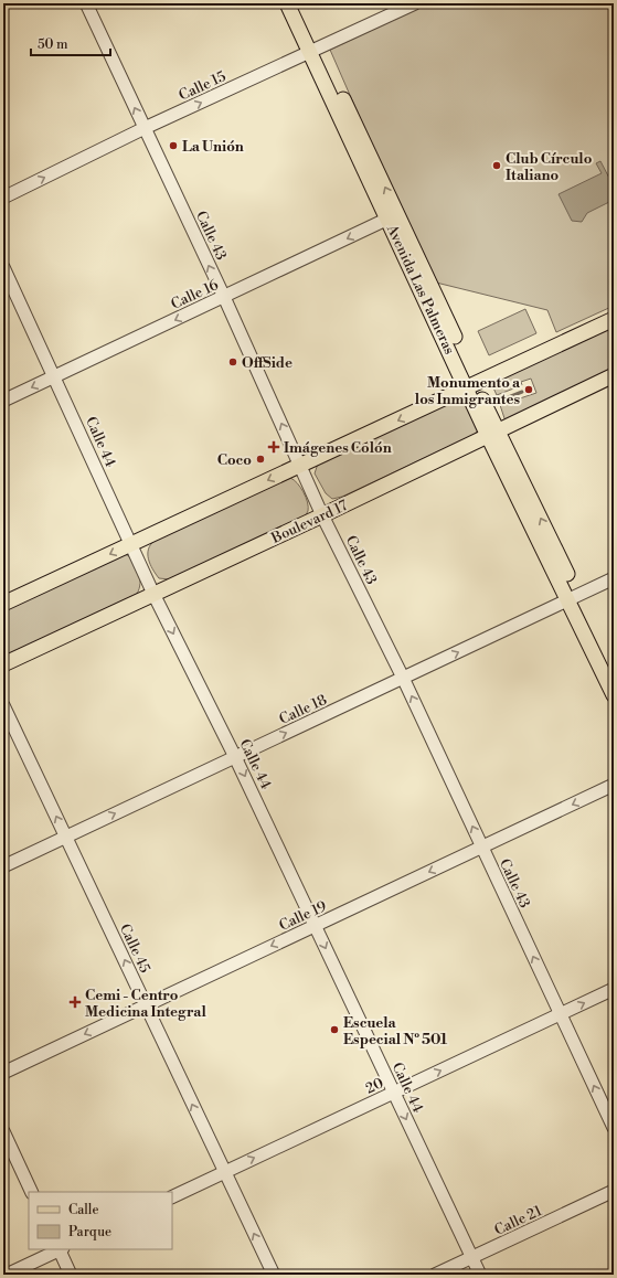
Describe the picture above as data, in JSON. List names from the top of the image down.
{
  "streets": {
    "main road": ["Avenida Las Palmeras", "Boulevard 17"],
    "street": [
      "Calle 15",
      "Calle 43",
      "Calle 16",
      "Calle 44",
      "Calle 18",
      "Calle 19",
      "Calle 45",
      "20",
      "Calle 21"
    ]
  },
  "crossings": [
    ["Calle 15", "Calle 43"],
    ["Calle 15", "Avenida Las Palmeras"],
    ["Calle 43", "Calle 16"],
    ["Calle 43", "Boulevard 17"],
    ["Calle 43", "Calle 18"],
    ["Calle 43", "Calle 19"],
    ["Calle 43", "20"],
    ["Avenida Las Palmeras", "Calle 16"],
    ["Avenida Las Palmeras", "Boulevard 17"],
    ["Avenida Las Palmeras", "Calle 18"],
    ["Calle 16", "Calle 44"],
    ["Calle 44", "Boulevard 17"],
    ["Calle 44", "Calle 18"],
    ["Calle 44", "Calle 19"],
    ["Calle 44", "20"],
    ["Calle 44", "Calle 21"],
    ["Calle 18", "Calle 45"],
    ["Calle 19", "Calle 45"],
    ["Calle 45", "20"]
  ],
  "one_way": [
    "Calle 15",
    "Calle 43",
    "Calle 16",
    "Calle 44",
    "Calle 18",
    "Calle 19",
    "Calle 45",
    "20"
  ],
  "places": {
    "other": [
      "La Unión",
      "Club Círculo Italiano",
      "OffSide",
      "Monumento a los Inmigrantes",
      "Coco",
      "Escuela Especial Nº 501"
    ],
    "health": ["Imágenes Colón", "Cemi - Centro Medicina Integral"]
  },
  "legend": ["Calle", "Parque"],
  "scale_bar": "50 m"
}
